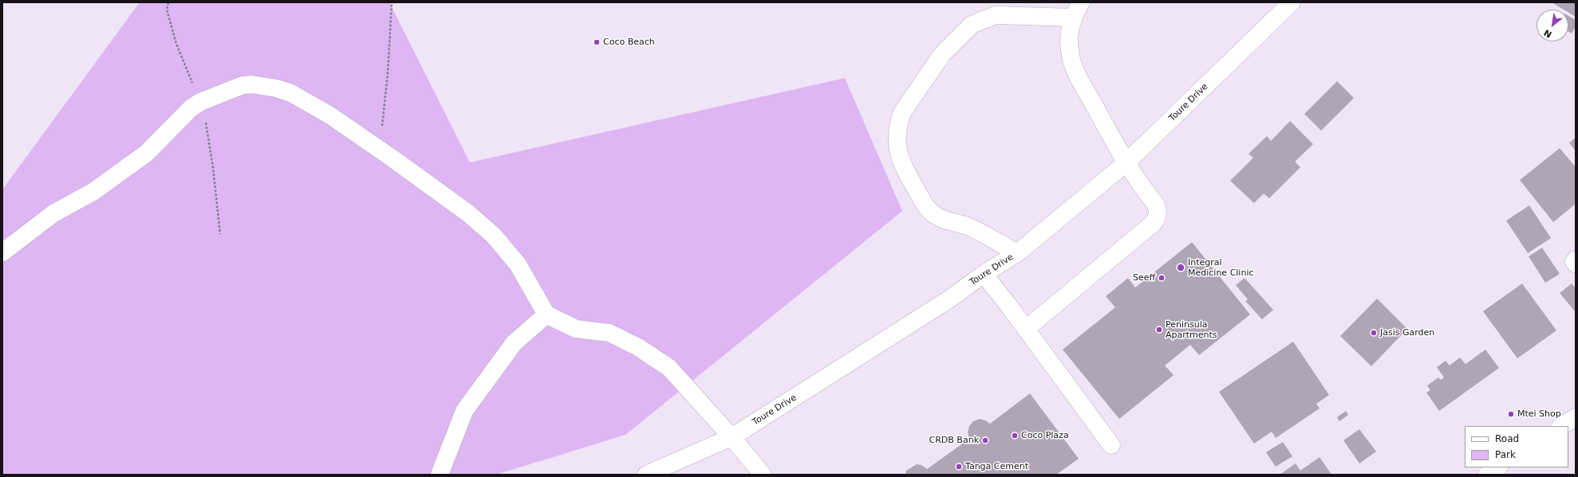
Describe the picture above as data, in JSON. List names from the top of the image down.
{
  "streets": {
    "street": ["Toure Drive"]
  },
  "places": [
    "Coco Beach",
    "Integral Medicine Clinic",
    "Seeff",
    "Peninsula Apartments",
    "Jasis Garden",
    "Mtei Shop",
    "Coco Plaza",
    "CRDB Bank",
    "Tanga Cement"
  ],
  "legend": ["Road", "Park"],
  "north": "bottom left"
}
